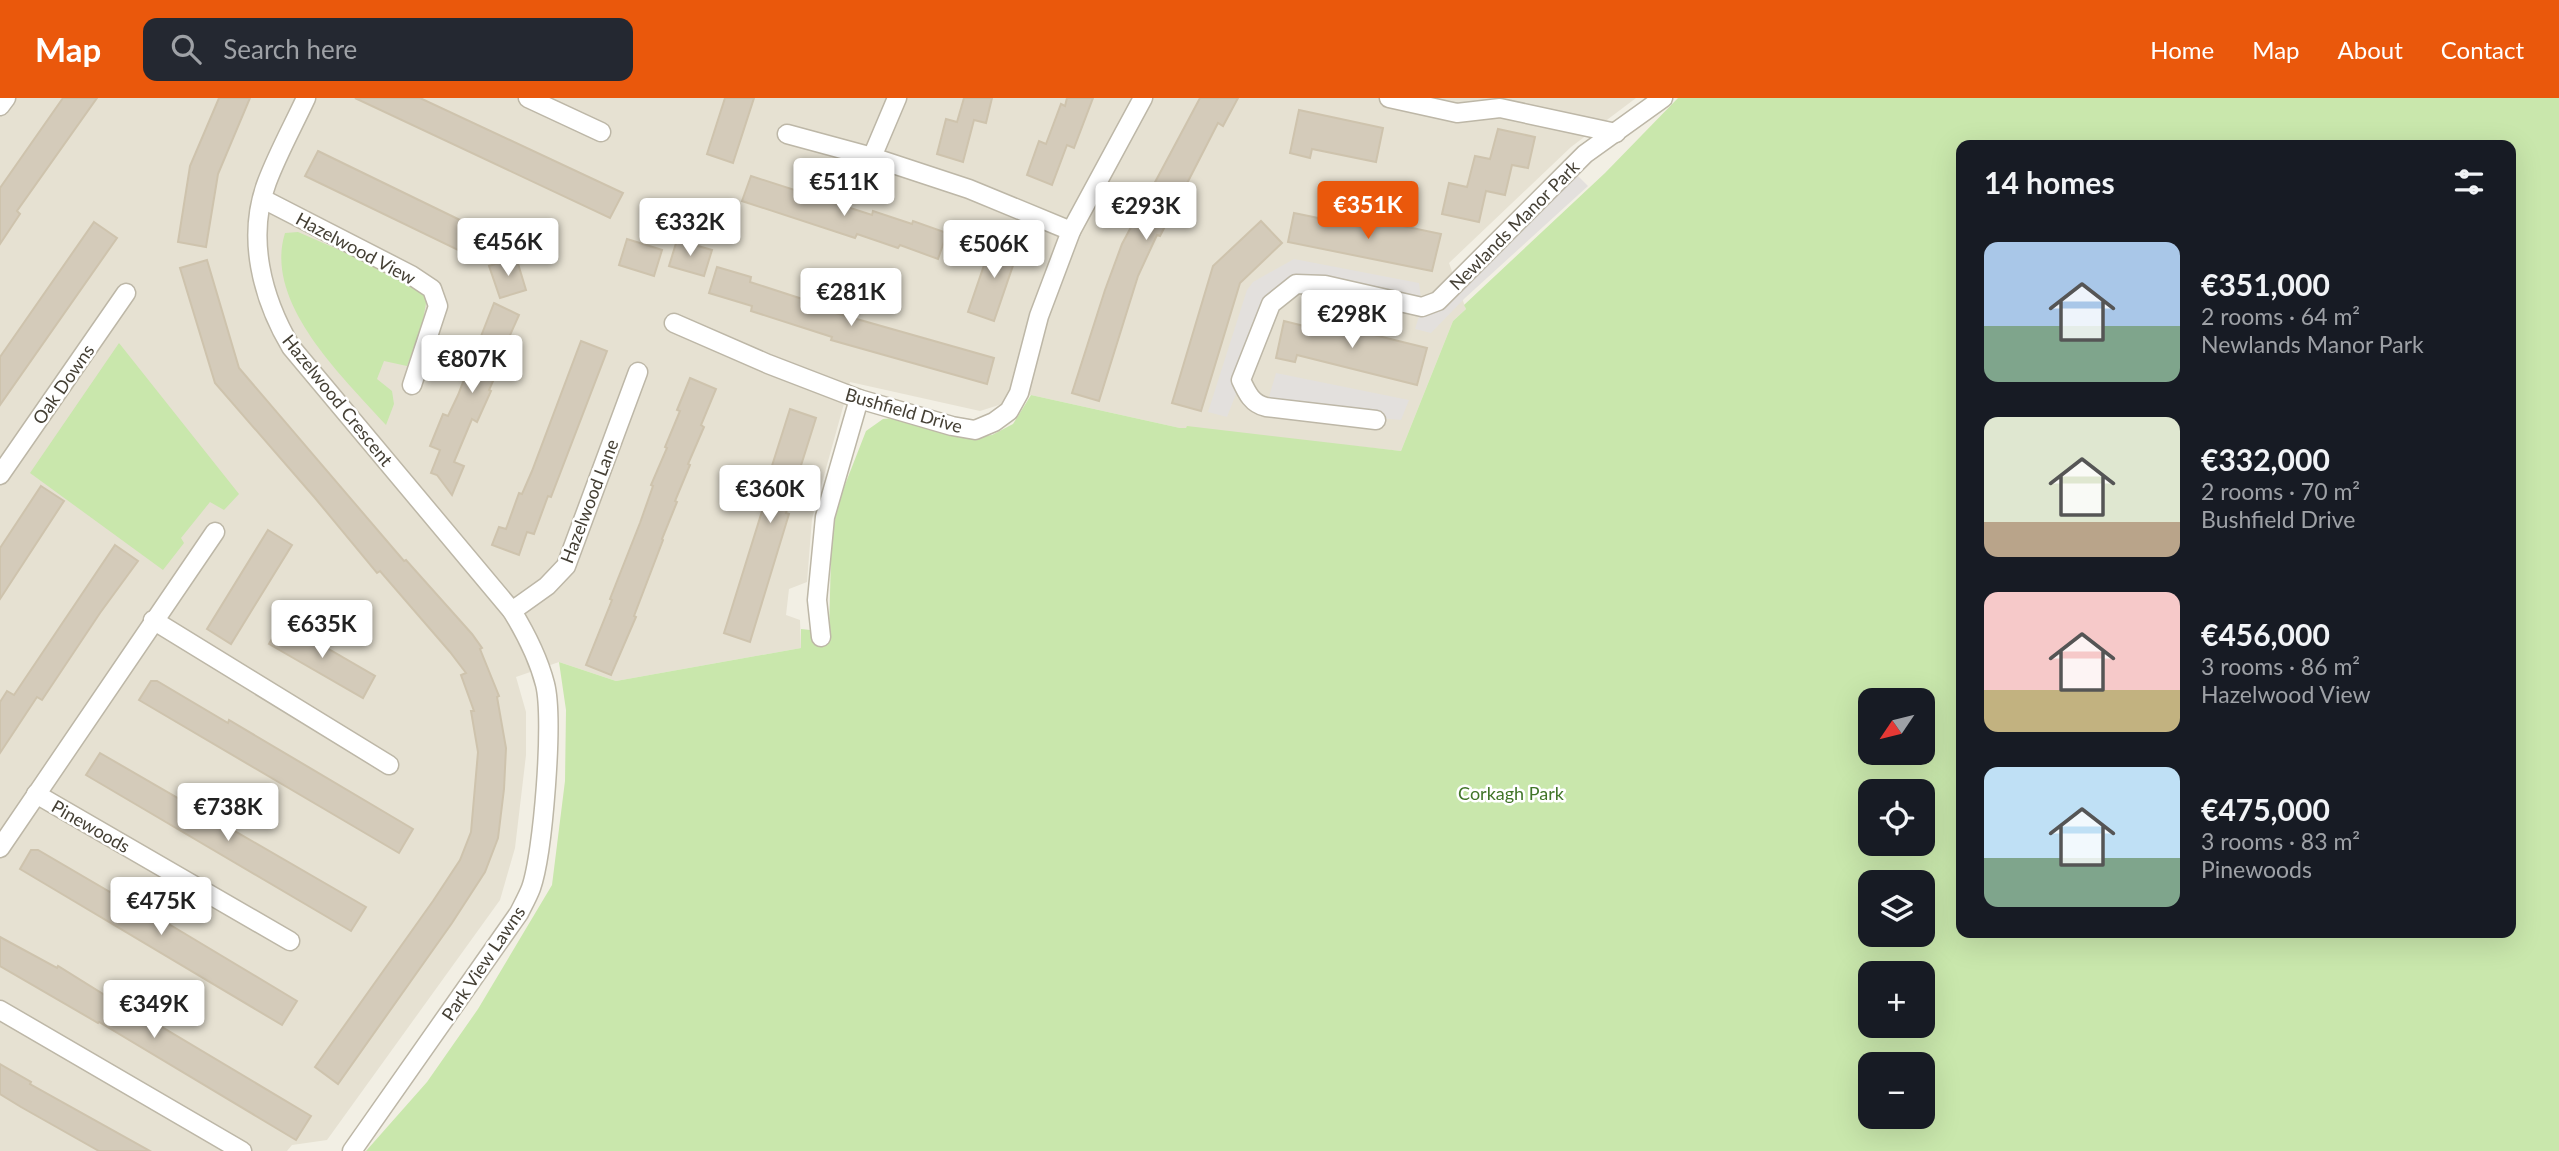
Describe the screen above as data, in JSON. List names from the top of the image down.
{
  "streets": {
    "street": [
      "Newlands Manor Park",
      "Hazelwood View",
      "Oak Downs",
      "Hazelwood Crescent",
      "Bushfield Drive",
      "Hazelwood Lane",
      "Pinewoods",
      "Park View Lawns"
    ]
  },
  "crossings": [
    ["Hazelwood View", "Hazelwood Crescent"],
    ["Hazelwood Crescent", "Hazelwood Lane"],
    ["Hazelwood Crescent", "Park View Lawns"]
  ],
  "parks": ["Corkagh Park"],
  "north": "bottom left",
  "page": {
    "header": "Map",
    "search": "Search here",
    "nav": [
      "Home",
      "Map",
      "About",
      "Contact"
    ],
    "heading": "14 homes",
    "price": [
      "€511K",
      "€351K",
      "€293K",
      "€332K",
      "€456K",
      "€506K",
      "€281K",
      "€298K",
      "€807K",
      "€360K",
      "€635K",
      "€738K",
      "€475K",
      "€349K"
    ],
    "list": [
      {
        "name": "€351,000",
        "note": "2 rooms · 64 m² · Newlands Manor Park"
      },
      {
        "name": "€332,000",
        "note": "2 rooms · 70 m² · Bushfield Drive"
      },
      {
        "name": "€456,000",
        "note": "3 rooms · 86 m² · Hazelwood View"
      },
      {
        "name": "€475,000",
        "note": "3 rooms · 83 m² · Pinewoods"
      }
    ],
    "map_buttons": ["+", "−"]
  }
}
